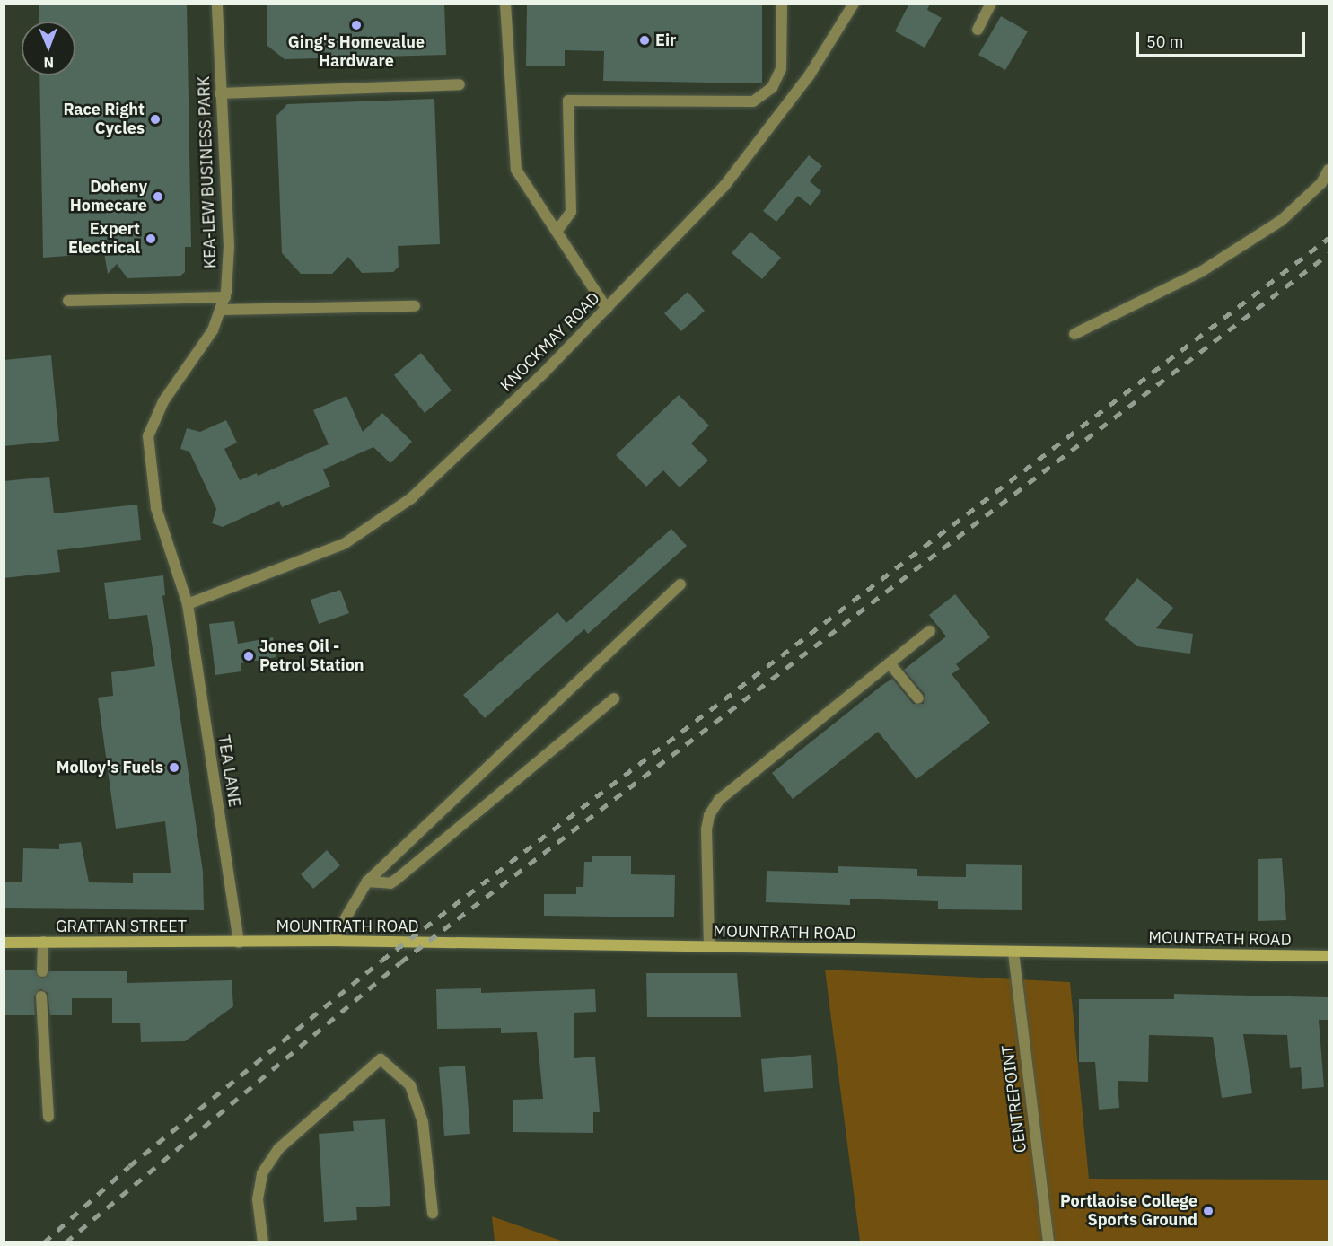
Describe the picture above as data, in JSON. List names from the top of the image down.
{
  "streets": {
    "main road": ["GRATTAN STREET", "MOUNTRATH ROAD"],
    "street": [
      "KEA-LEW BUSINESS PARK",
      "KNOCKMAY ROAD",
      "TEA LANE",
      "CENTREPOINT"
    ]
  },
  "crossings": [
    ["KEA-LEW BUSINESS PARK", "KNOCKMAY ROAD"],
    ["KEA-LEW BUSINESS PARK", "TEA LANE"],
    ["KNOCKMAY ROAD", "TEA LANE"],
    ["TEA LANE", "GRATTAN STREET"],
    ["TEA LANE", "MOUNTRATH ROAD"],
    ["GRATTAN STREET", "MOUNTRATH ROAD"],
    ["MOUNTRATH ROAD", "CENTREPOINT"]
  ],
  "places": [
    "Ging's Homevalue Hardware",
    "Eir",
    "Race Right Cycles",
    "Doheny Homecare",
    "Expert Electrical",
    "Jones Oil - Petrol Station",
    "Molloy's Fuels",
    "Portlaoise College Sports Ground"
  ],
  "scale_bar": "50 m",
  "north": "bottom"
}
